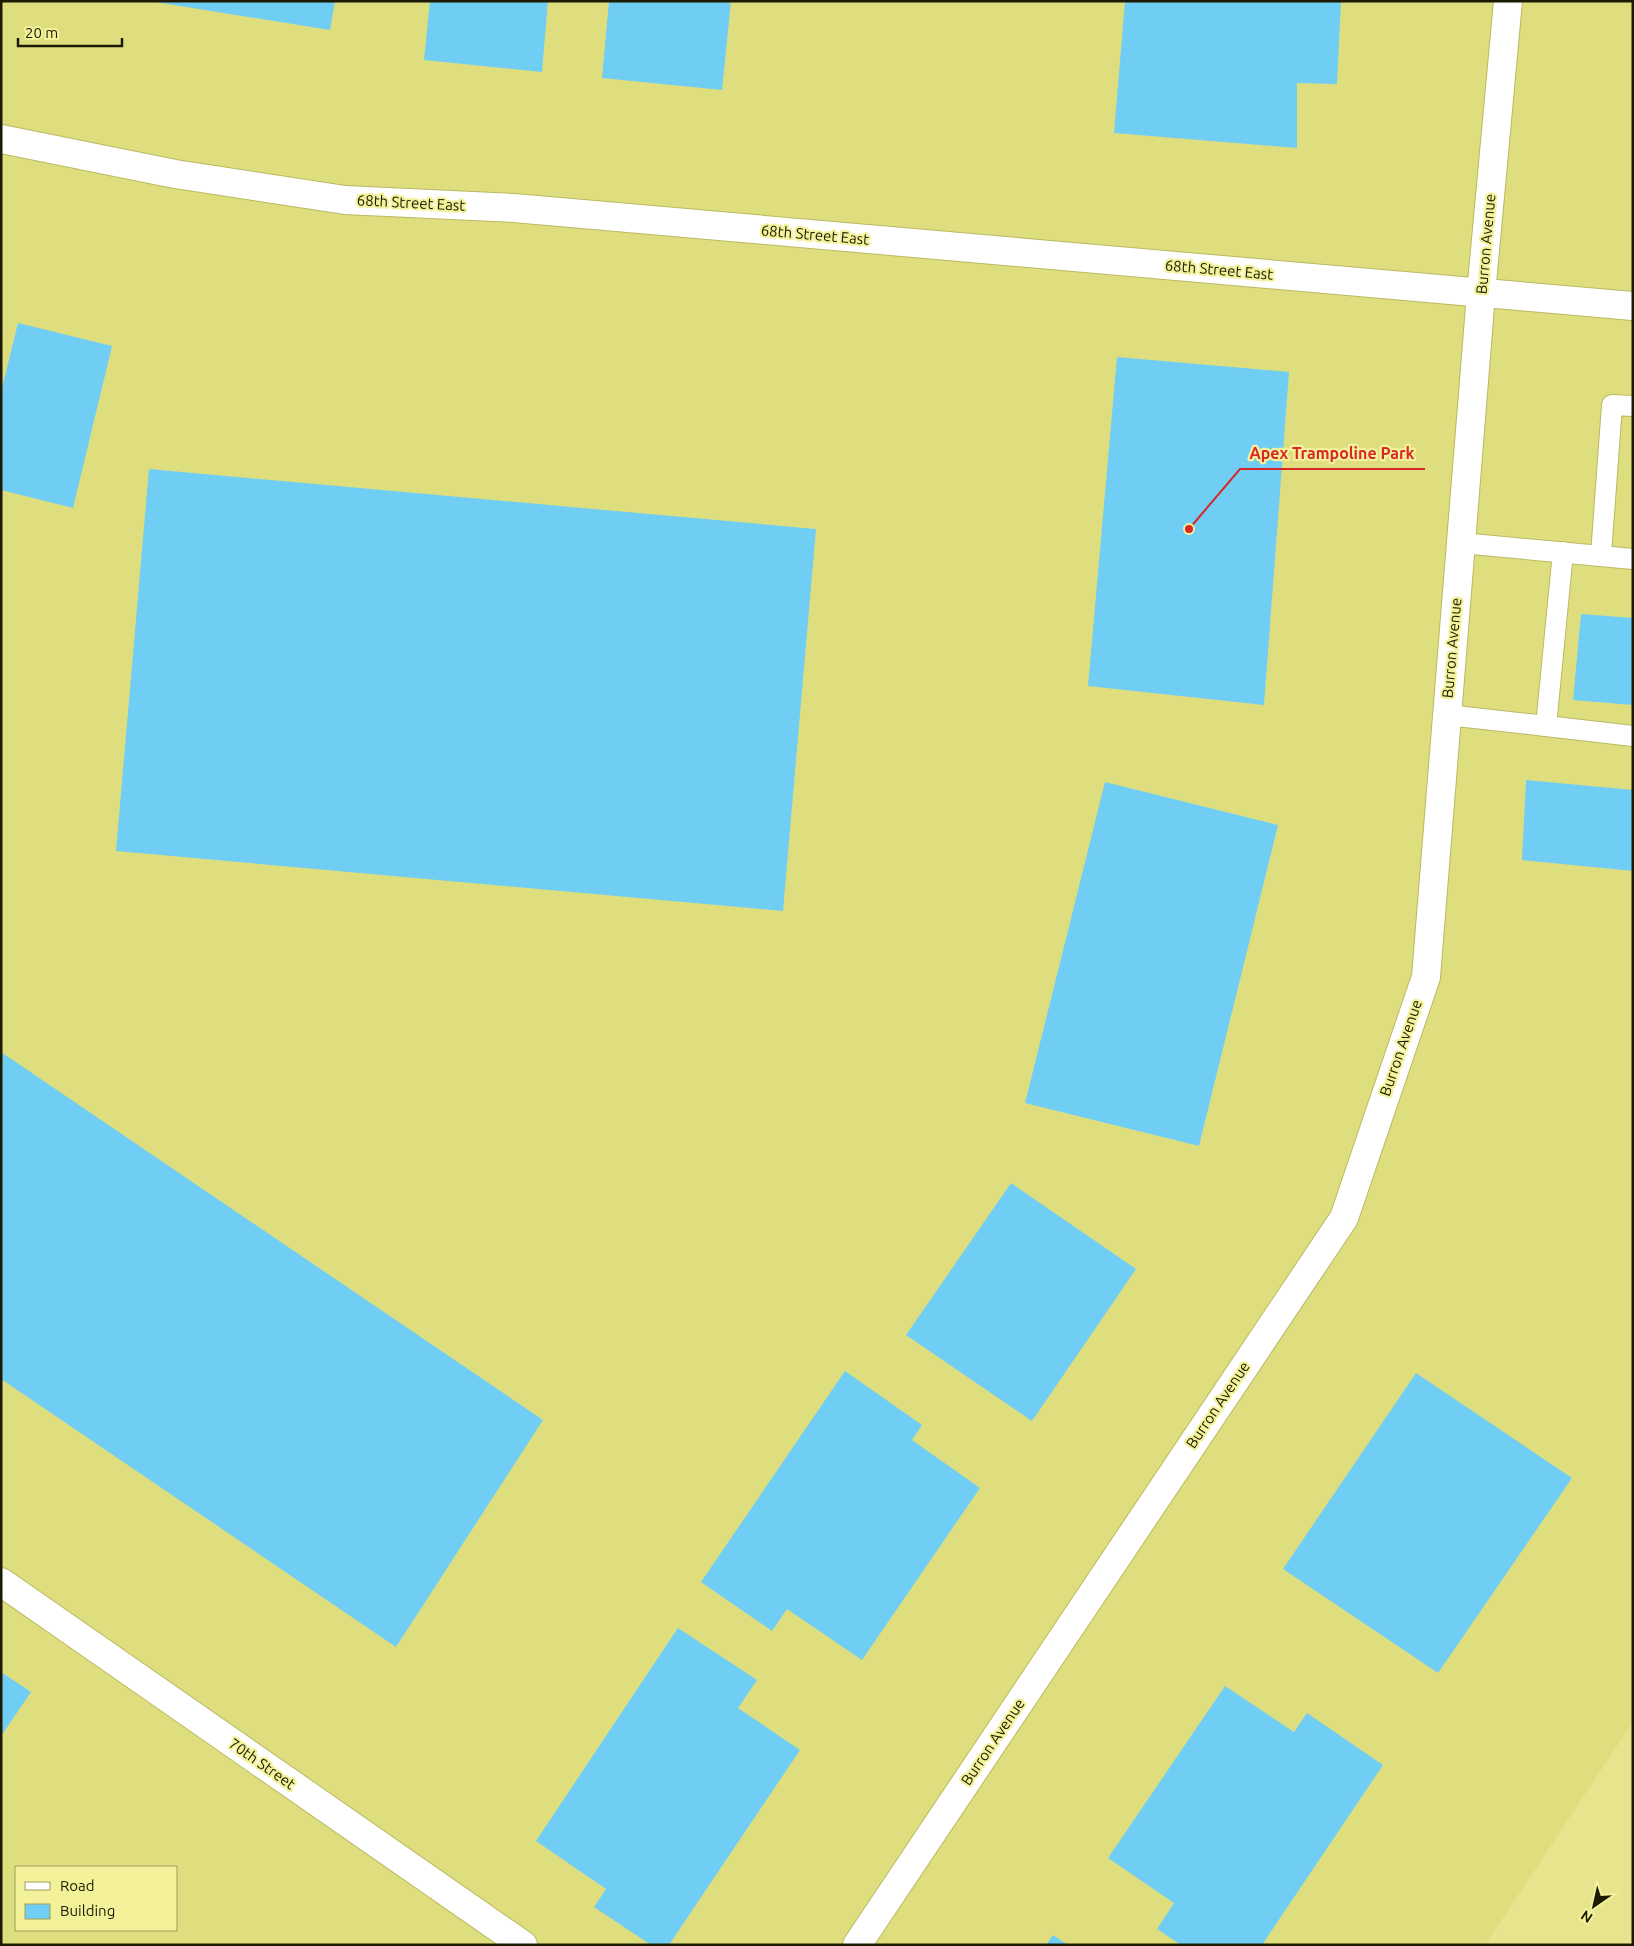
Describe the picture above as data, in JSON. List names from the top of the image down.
{
  "streets": {
    "street": ["68th Street East", "Burron Avenue", "70th Street"]
  },
  "crossings": [
    ["68th Street East", "Burron Avenue"]
  ],
  "places": ["Apex Trampoline Park"],
  "legend": ["Road", "Building"],
  "scale_bar": "20 m",
  "north": "bottom left"
}
